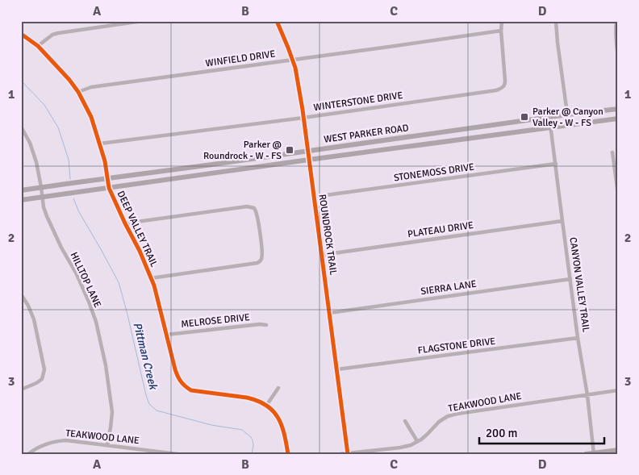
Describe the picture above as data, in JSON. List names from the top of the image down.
{
  "streets": {
    "main road": ["WEST PARKER ROAD", "ROUNDROCK TRAIL"],
    "street": [
      "WINFIELD DRIVE",
      "WINTERSTONE DRIVE",
      "STONEMOSS DRIVE",
      "DEEP VALLEY TRAIL",
      "PLATEAU DRIVE",
      "HILLTOP LANE",
      "CANYON VALLEY TRAIL",
      "SIERRA LANE",
      "MELROSE DRIVE",
      "FLAGSTONE DRIVE",
      "TEAKWOOD LANE"
    ]
  },
  "crossings": [
    ["WINFIELD DRIVE", "WINTERSTONE DRIVE"],
    ["WINFIELD DRIVE", "DEEP VALLEY TRAIL"],
    ["WINFIELD DRIVE", "ROUNDROCK TRAIL"],
    ["WINTERSTONE DRIVE", "DEEP VALLEY TRAIL"],
    ["WINTERSTONE DRIVE", "ROUNDROCK TRAIL"],
    ["WEST PARKER ROAD", "DEEP VALLEY TRAIL"],
    ["WEST PARKER ROAD", "ROUNDROCK TRAIL"],
    ["WEST PARKER ROAD", "HILLTOP LANE"],
    ["WEST PARKER ROAD", "CANYON VALLEY TRAIL"],
    ["STONEMOSS DRIVE", "ROUNDROCK TRAIL"],
    ["STONEMOSS DRIVE", "CANYON VALLEY TRAIL"],
    ["DEEP VALLEY TRAIL", "MELROSE DRIVE"],
    ["PLATEAU DRIVE", "ROUNDROCK TRAIL"],
    ["PLATEAU DRIVE", "CANYON VALLEY TRAIL"],
    ["ROUNDROCK TRAIL", "SIERRA LANE"],
    ["ROUNDROCK TRAIL", "FLAGSTONE DRIVE"],
    ["ROUNDROCK TRAIL", "TEAKWOOD LANE"],
    ["HILLTOP LANE", "TEAKWOOD LANE"],
    ["CANYON VALLEY TRAIL", "SIERRA LANE"],
    ["CANYON VALLEY TRAIL", "FLAGSTONE DRIVE"],
    ["CANYON VALLEY TRAIL", "TEAKWOOD LANE"]
  ],
  "water": ["Pittman Creek"],
  "places": {
    "transit": ["Parker @ Canyon Valley - W - FS", "Parker @ Roundrock - W - FS"]
  },
  "scale_bar": "200 m",
  "grid": {
    "columns": [
      "A",
      "B",
      "C",
      "D"
    ],
    "rows": ["1", "2", "3"]
  }
}
